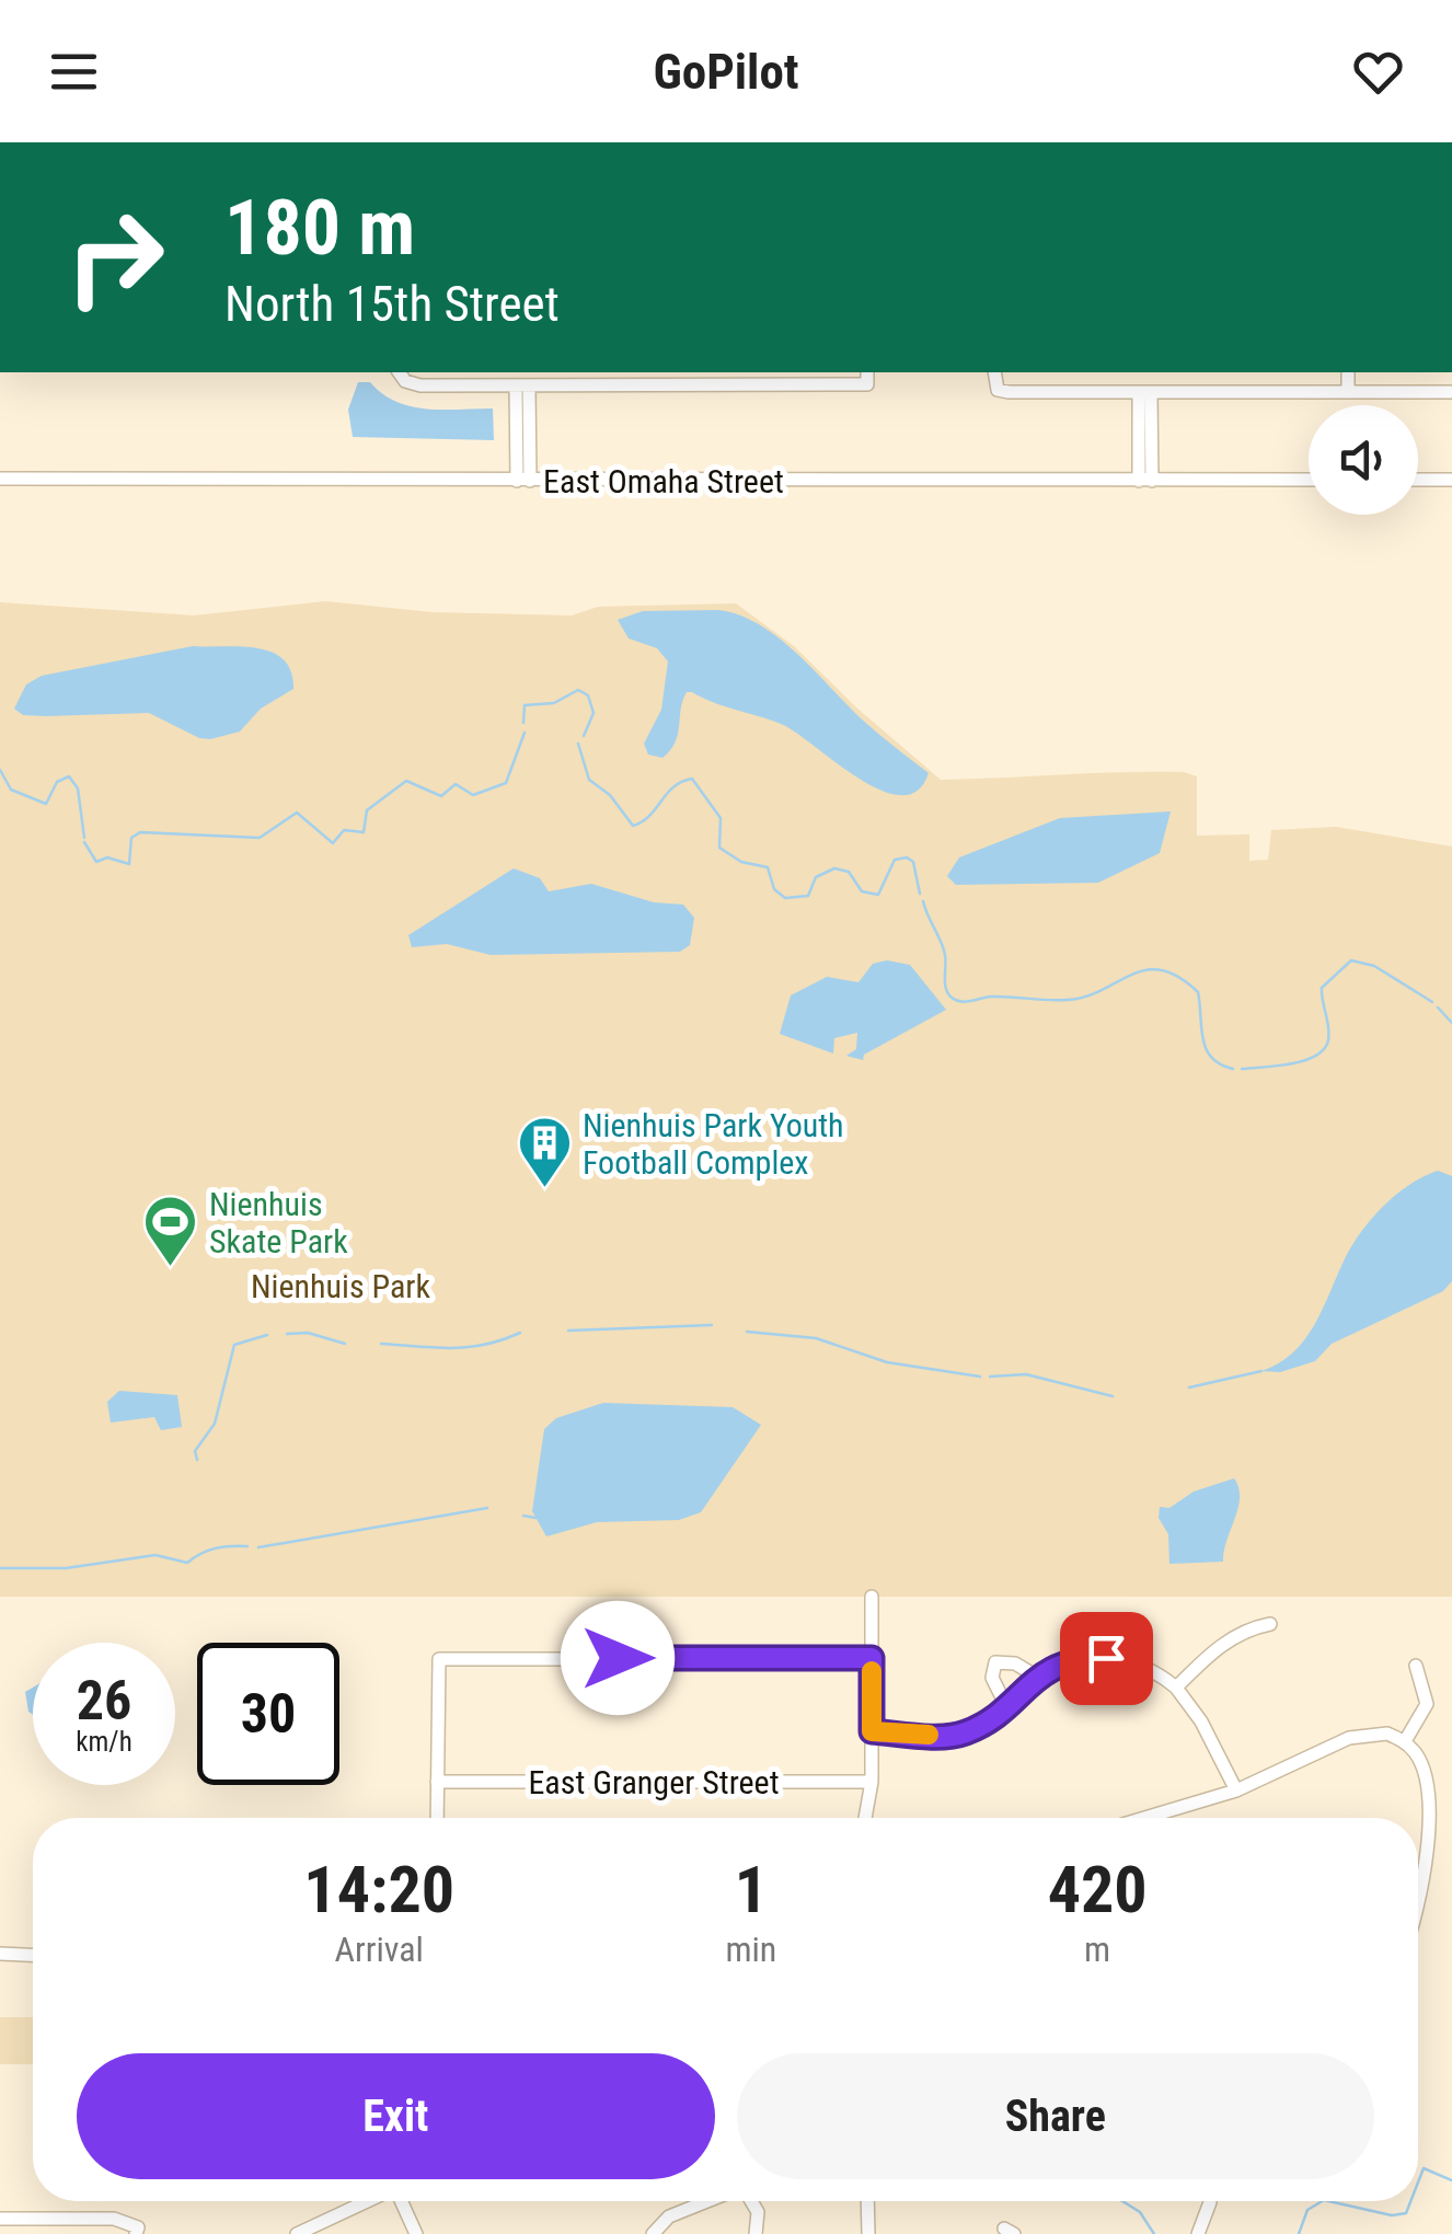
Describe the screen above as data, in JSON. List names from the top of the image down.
{
  "streets": {
    "street": ["East Omaha Street", "East Granger Street"]
  },
  "parks": ["Nienhuis Park"],
  "places": {
    "building": ["Nienhuis Park Youth Football Complex"],
    "sports": ["Nienhuis Skate Park"]
  },
  "page": {
    "header": "GoPilot",
    "turn": ["180 m", "North 15th Street"],
    "speed": "26 km/h",
    "limit": "30",
    "eta": [
      "14:20",
      "Arrival",
      "1",
      "min",
      "420",
      "m"
    ],
    "buttons": ["Exit", "Share"]
  }
}
